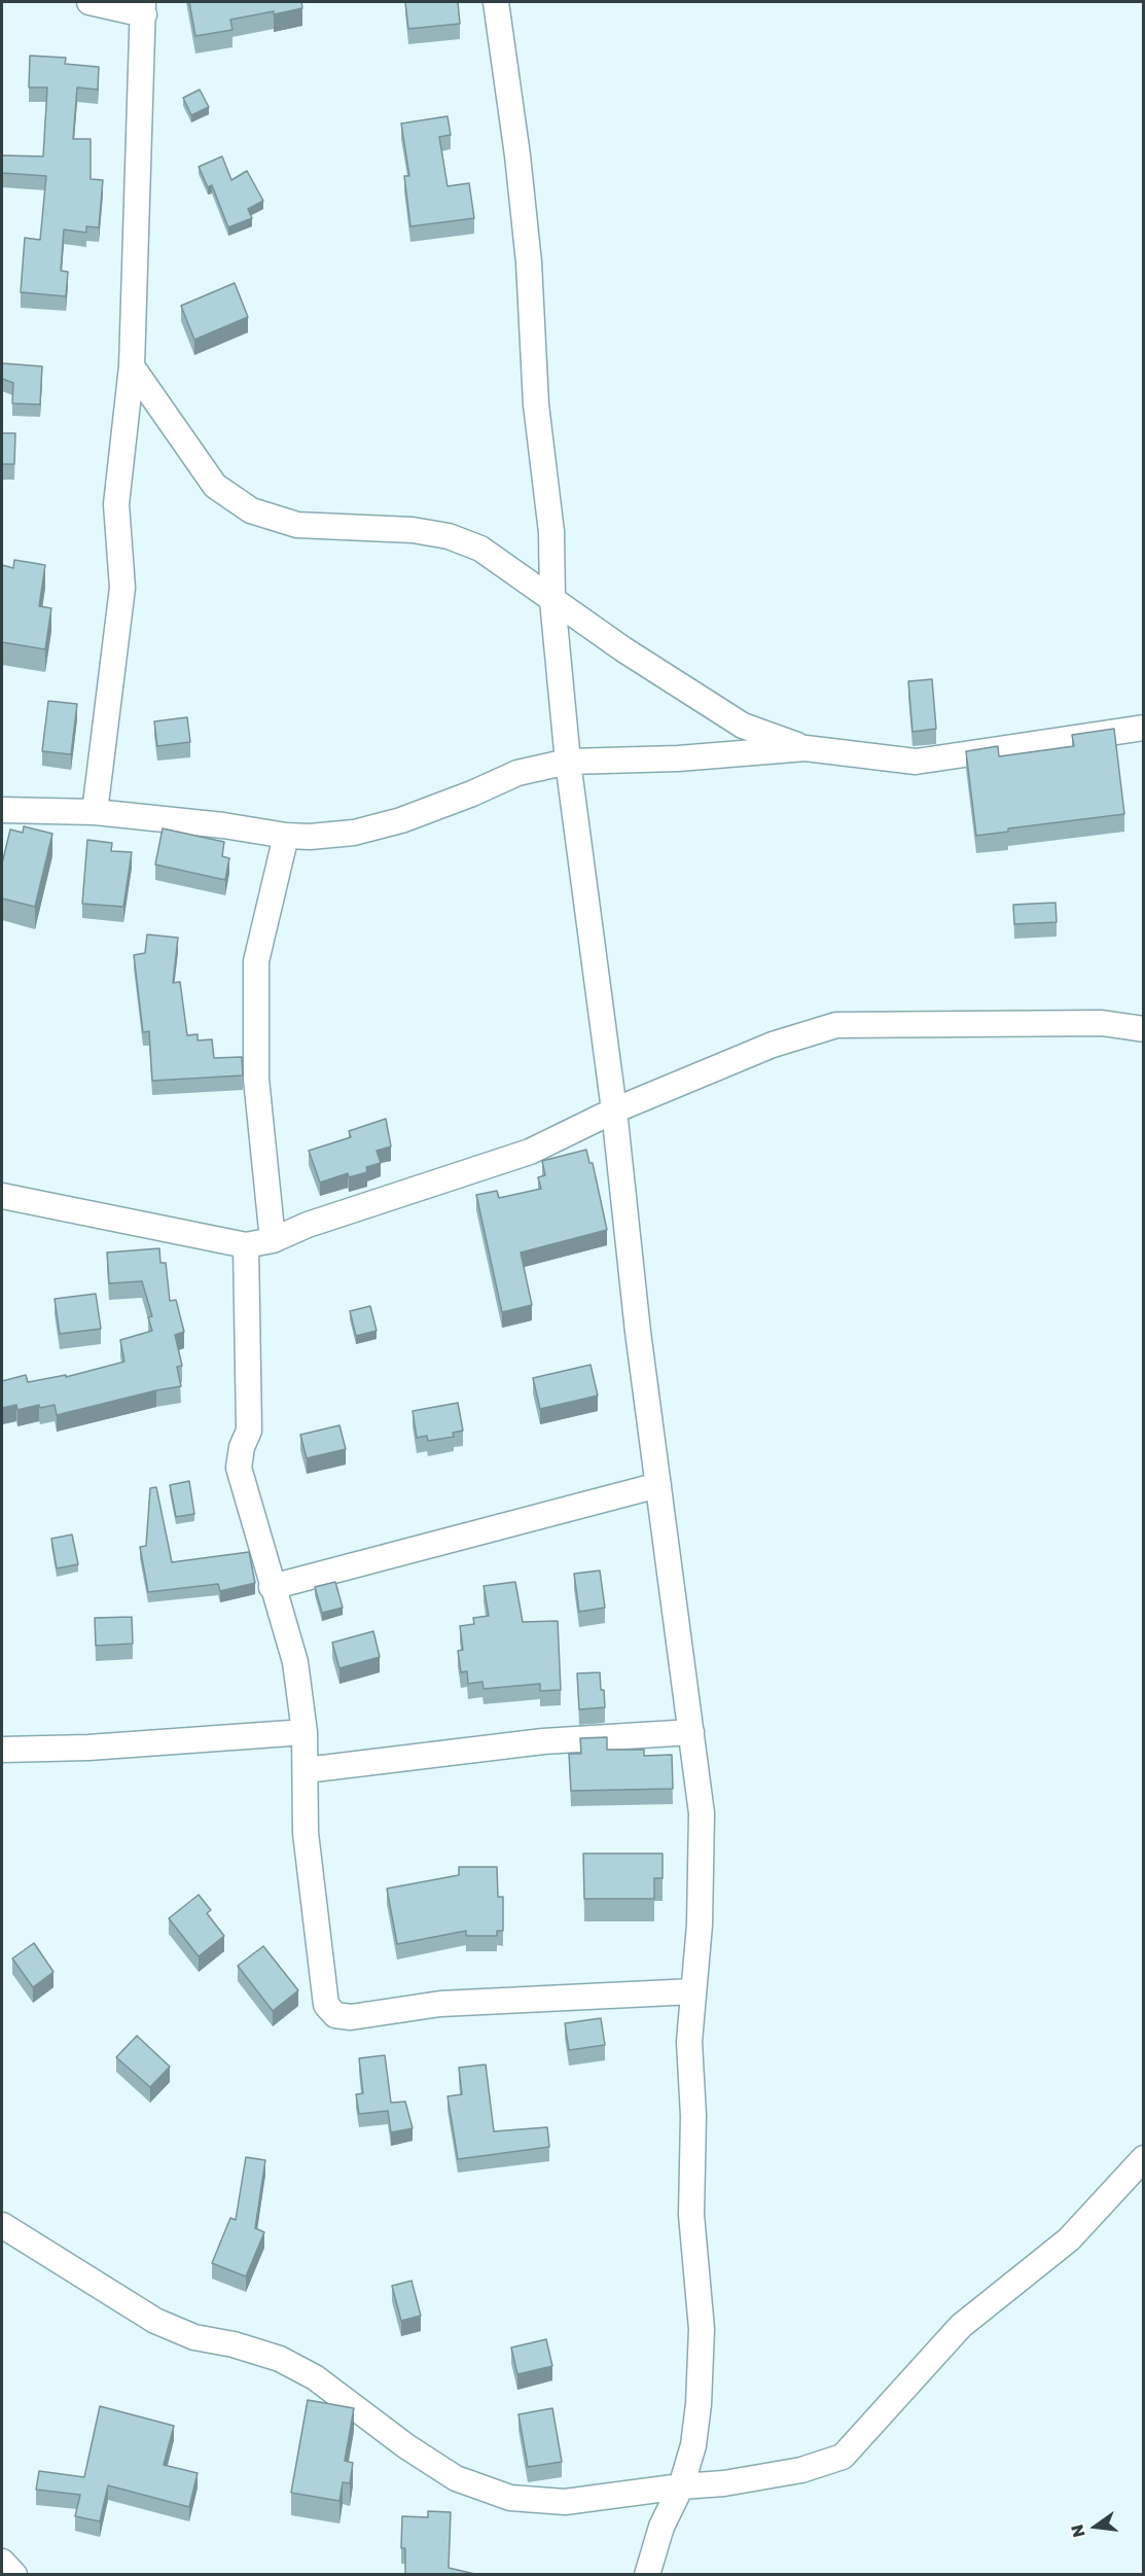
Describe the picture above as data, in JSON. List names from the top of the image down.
{
  "north": "left"
}
